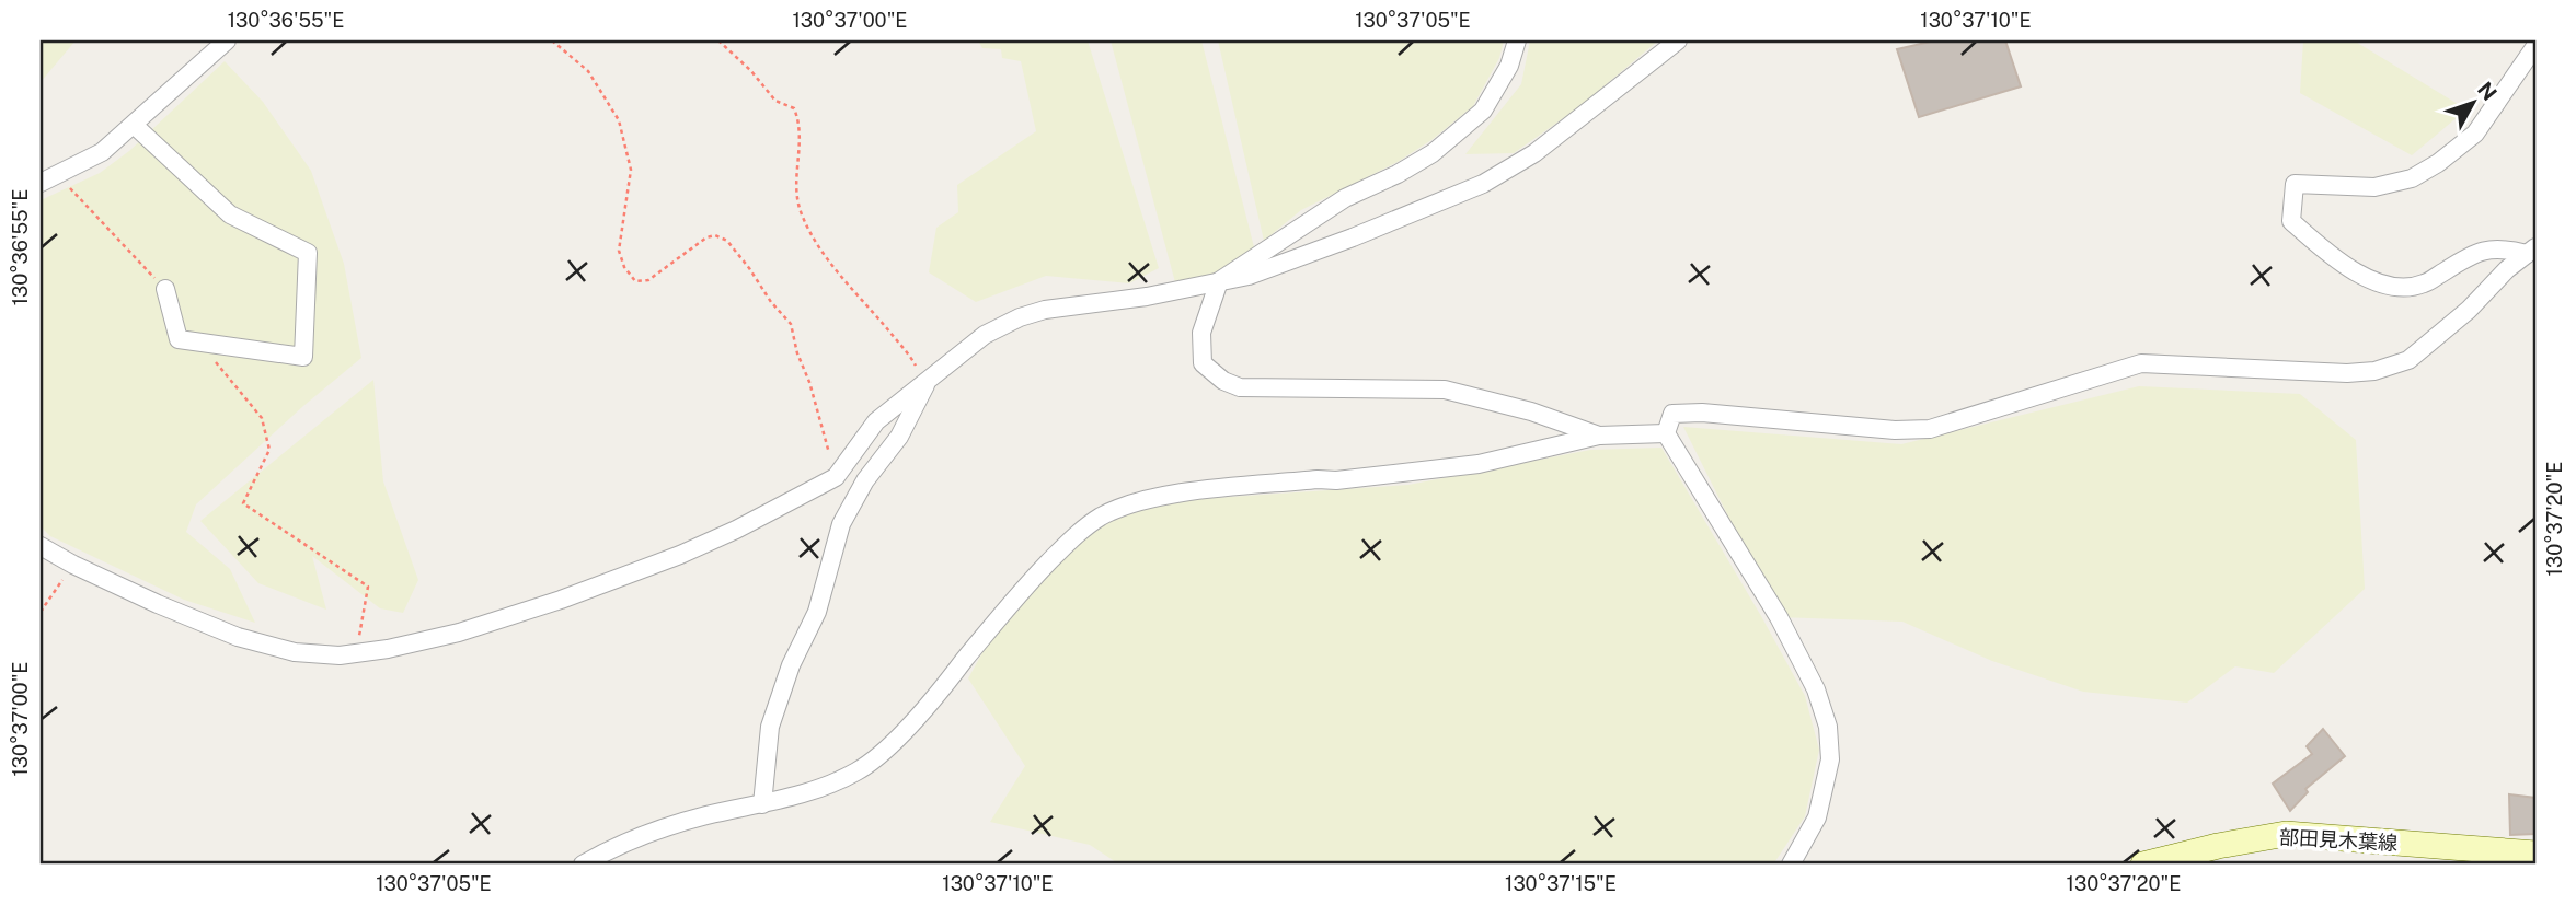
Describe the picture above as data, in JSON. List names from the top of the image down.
{
  "streets": {
    "main road": ["部田見木葉線"]
  },
  "north": "top right",
  "coordinates": [
    "130°36'55\"E",
    "130°37'00\"E",
    "130°37'05\"E",
    "130°37'10\"E",
    "130°37'20\"E",
    "130°37'15\"E"
  ]
}
